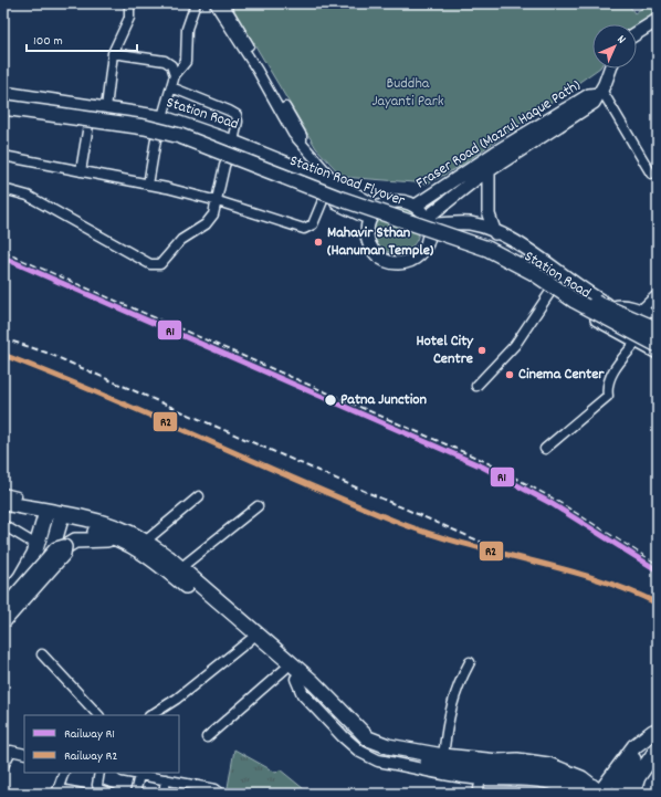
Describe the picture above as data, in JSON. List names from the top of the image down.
{
  "streets": {
    "main road": ["Station Road", "Fraser Road (Mazrul Haque Path)", "Station Road Flyover"]
  },
  "crossings": [
    ["Station Road", "Fraser Road (Mazrul Haque Path)"]
  ],
  "parks": ["Buddha Jayanti Park"],
  "places": [
    "Mahavir Sthan (Hanuman Temple)",
    "Hotel City Centre",
    "Cinema Center",
    "Patna Junction"
  ],
  "lines": ["rail line R1", "rail line R2"],
  "legend": ["Railway R1", "Railway R2"],
  "scale_bar": "100 m",
  "north": "top right"
}
